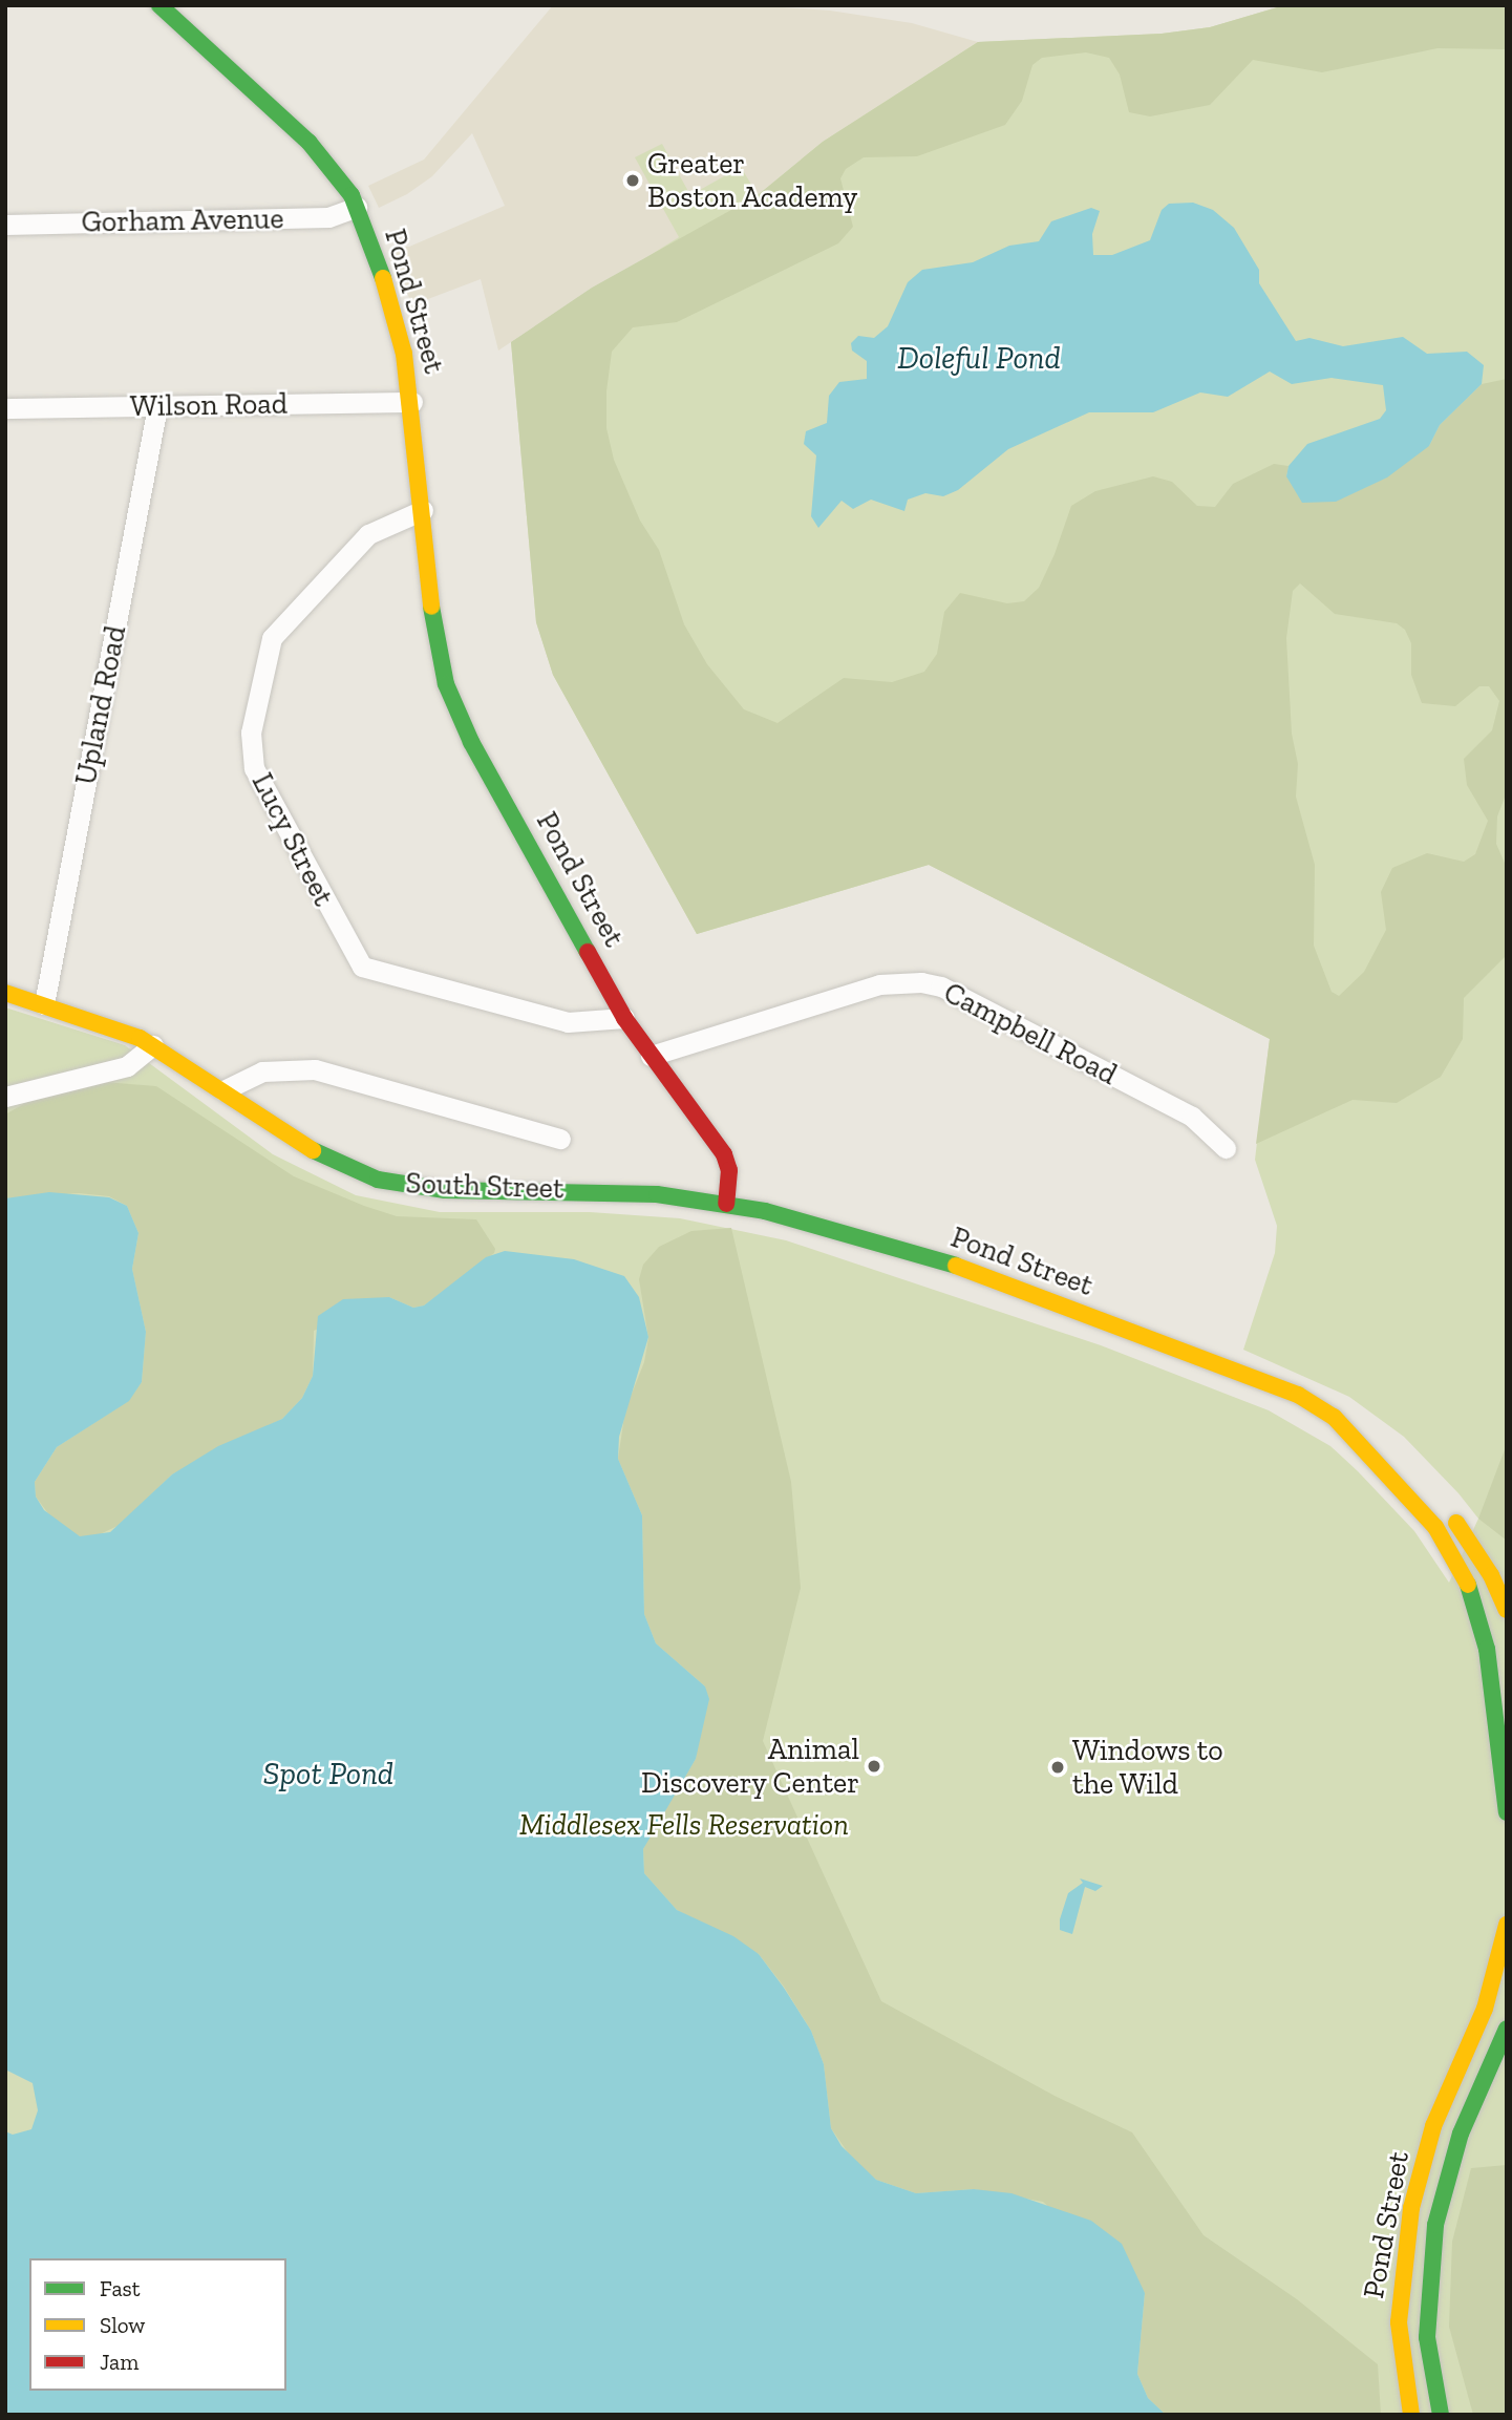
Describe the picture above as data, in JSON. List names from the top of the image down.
{
  "streets": {
    "main road": ["Pond Street", "South Street"],
    "street": [
      "Gorham Avenue",
      "Wilson Road",
      "Upland Road",
      "Lucy Street",
      "Campbell Road"
    ]
  },
  "crossings": [
    ["Gorham Avenue", "Pond Street"],
    ["Pond Street", "Wilson Road"],
    ["Pond Street", "Lucy Street"],
    ["Pond Street", "Campbell Road"],
    ["Pond Street", "South Street"],
    ["Wilson Road", "Upland Road"],
    ["Upland Road", "South Street"]
  ],
  "water": ["Doleful Pond", "Spot Pond"],
  "parks": ["Middlesex Fells Reservation"],
  "places": ["Greater Boston Academy", "Animal Discovery Center", "Windows to the Wild"],
  "legend": ["Fast", "Slow", "Jam"]
}
